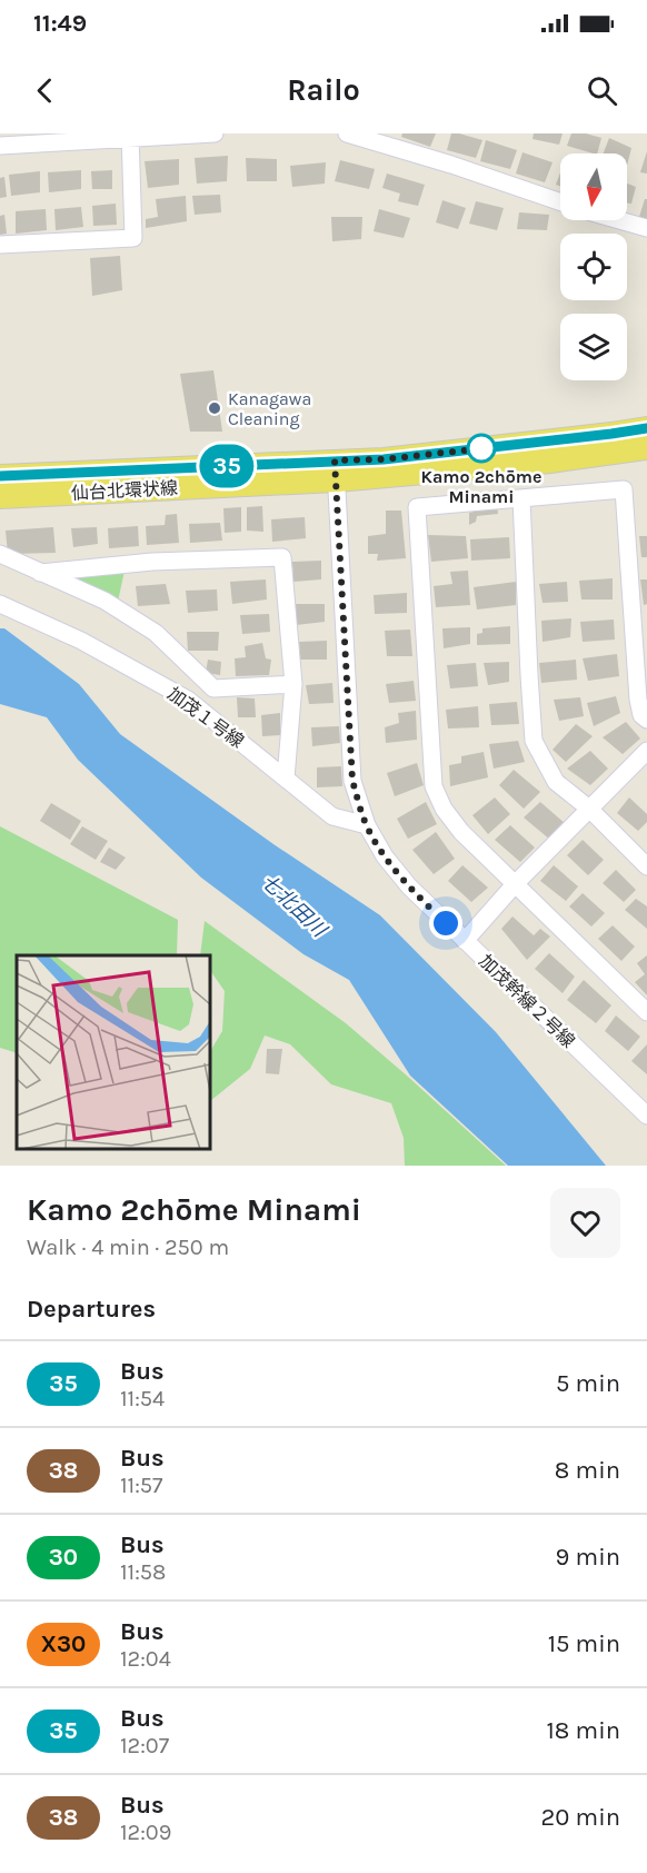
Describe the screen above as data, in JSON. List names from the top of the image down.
{
  "streets": {
    "main road": ["仙台北環状線"],
    "street": ["加茂１号線", "加茂幹線２号線"]
  },
  "crossings": [
    ["仙台北環状線", "加茂幹線２号線"],
    ["加茂１号線", "加茂幹線２号線"]
  ],
  "water": ["七北田川"],
  "places": ["Kanagawa Cleaning", "Kamo 2chōme Minami"],
  "lines": ["bus line 35"],
  "north": "bottom",
  "page": {
    "status": "11:49",
    "header": "Railo",
    "on_map": "35",
    "heading": [
      ["Kamo 2chōme Minami", "Walk · 4 min · 250 m"],
      "Departures"
    ],
    "list": [
      {
        "mark": "35",
        "name": "Bus",
        "note": "11:54",
        "value": "5 min"
      },
      {
        "mark": "38",
        "name": "Bus",
        "note": "11:57",
        "value": "8 min"
      },
      {
        "mark": "30",
        "name": "Bus",
        "note": "11:58",
        "value": "9 min"
      },
      {
        "mark": "X30",
        "name": "Bus",
        "note": "12:04",
        "value": "15 min"
      },
      {
        "mark": "35",
        "name": "Bus",
        "note": "12:07",
        "value": "18 min"
      },
      {
        "mark": "38",
        "name": "Bus",
        "note": "12:09",
        "value": "20 min"
      }
    ]
  }
}
